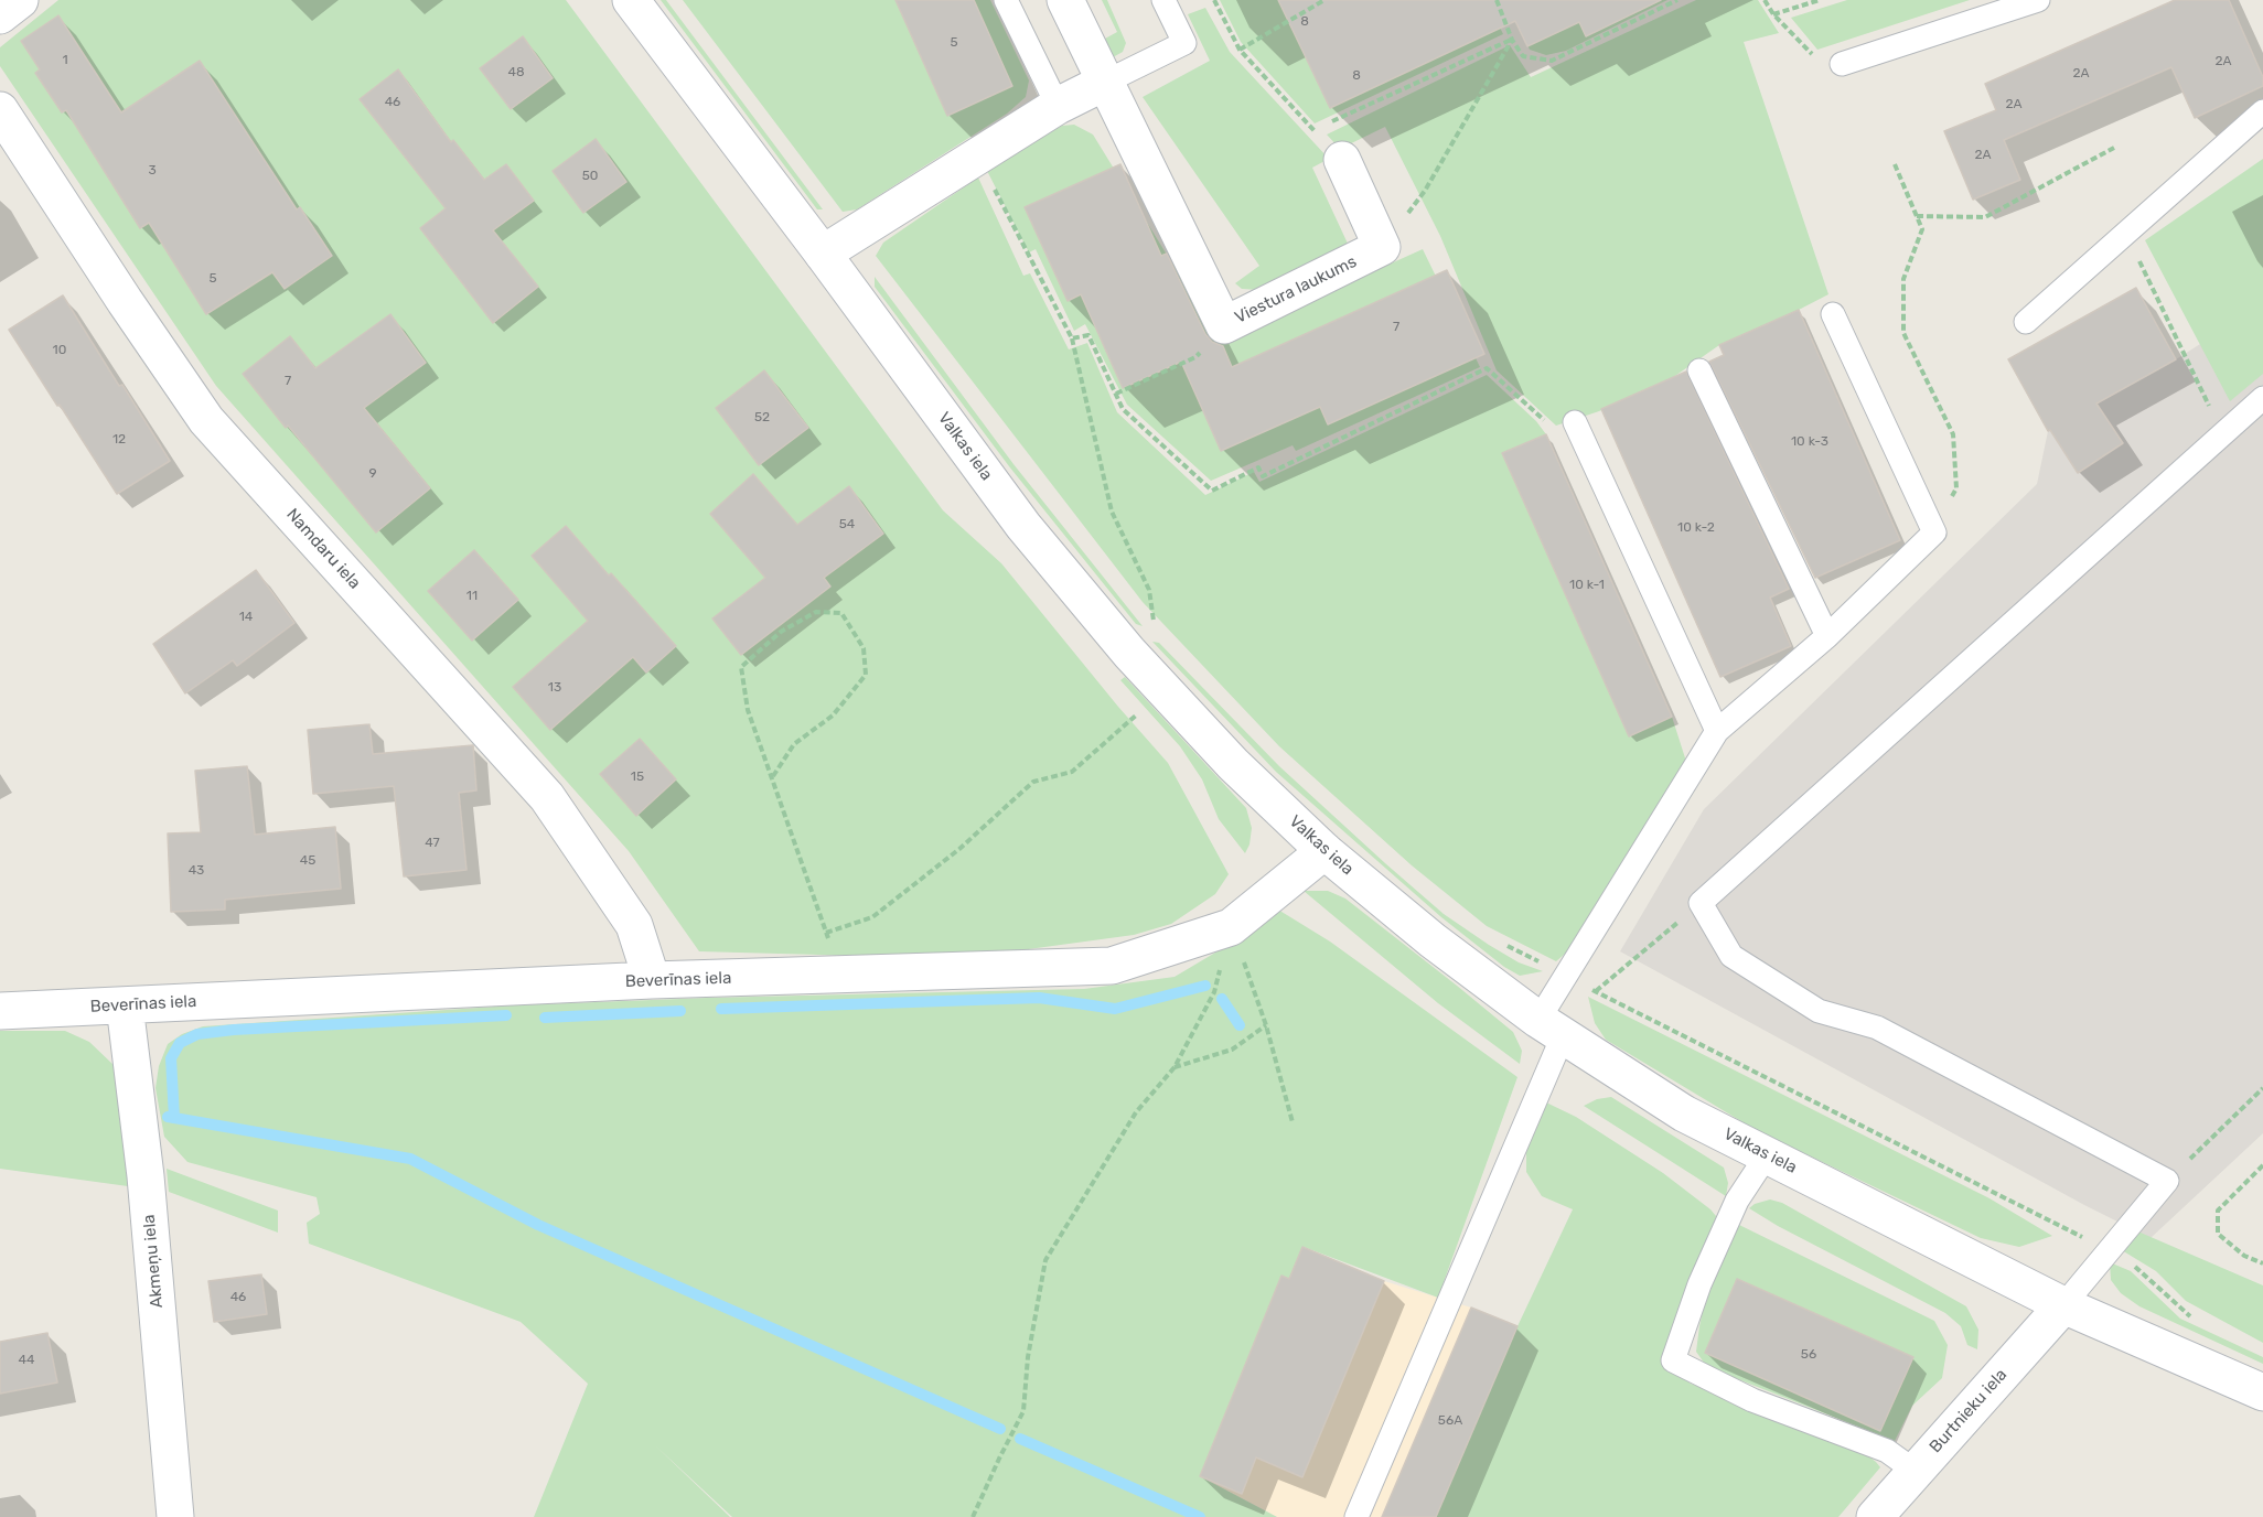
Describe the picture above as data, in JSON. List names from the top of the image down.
{
  "streets": {
    "street": [
      "Viestura laukums",
      "Valkas iela",
      "Namdaru iela",
      "Beverīnas iela",
      "Akmeņu iela",
      "Burtnieku iela"
    ]
  },
  "crossings": [
    ["Valkas iela", "Beverīnas iela"],
    ["Valkas iela", "Burtnieku iela"],
    ["Namdaru iela", "Beverīnas iela"],
    ["Beverīnas iela", "Akmeņu iela"]
  ],
  "house_numbers": [
    "8",
    "5",
    "1",
    "2A",
    "48",
    "2A",
    "8",
    "46",
    "2A",
    "2A",
    "3",
    "50",
    "5",
    "7",
    "10",
    "7",
    "52",
    "12",
    "10 k-3",
    "9",
    "54",
    "10 k-2",
    "10 k-1",
    "11",
    "14",
    "13",
    "15",
    "47",
    "45",
    "43",
    "46",
    "56",
    "44",
    "56A"
  ]
}
